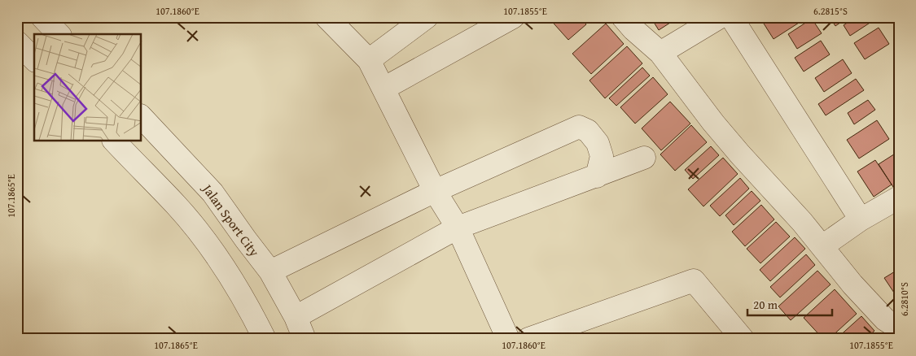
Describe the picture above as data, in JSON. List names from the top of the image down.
{
  "streets": {
    "street": ["Jalan Sport City"]
  },
  "scale_bar": "20 m",
  "coordinates": [
    "107.1860°E",
    "107.1855°E",
    "6.2815°S",
    "107.1865°E",
    "6.2810°S"
  ]
}
